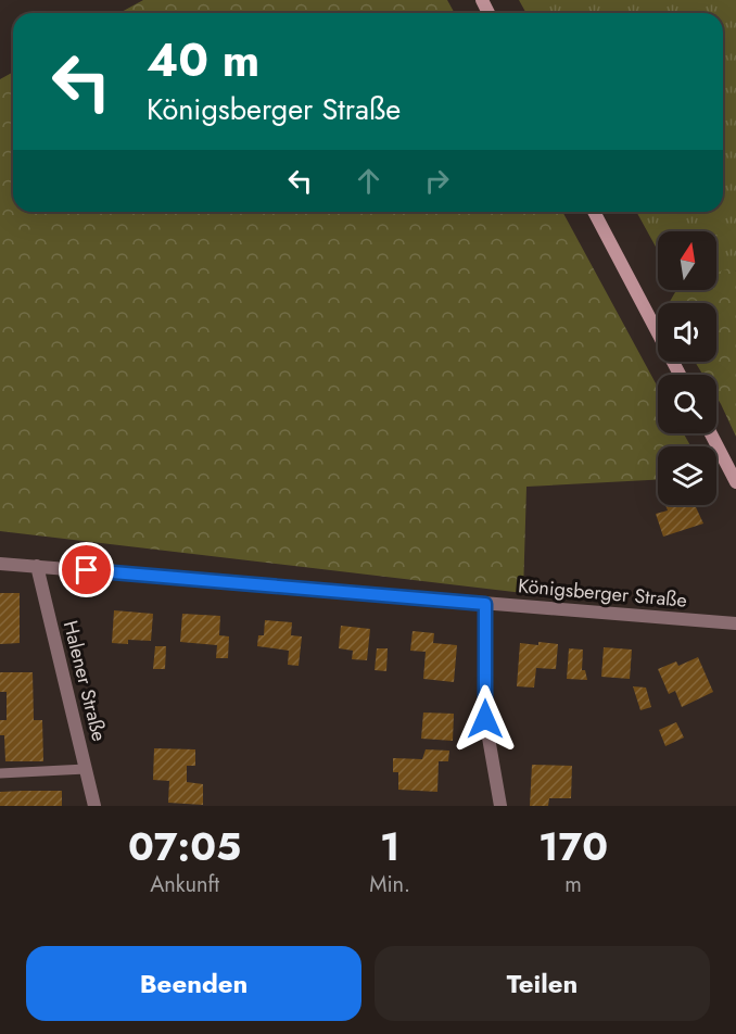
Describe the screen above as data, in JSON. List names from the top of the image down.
{
  "streets": {
    "street": ["Königsberger Straße", "Halener Straße"]
  },
  "crossings": [
    ["Königsberger Straße", "Halener Straße"]
  ],
  "north": "top",
  "page": {
    "turn": ["40 m", "Königsberger Straße"],
    "eta": [
      "07:05",
      "Ankunft",
      "1",
      "Min.",
      "170",
      "m"
    ],
    "buttons": ["Beenden", "Teilen"]
  }
}
